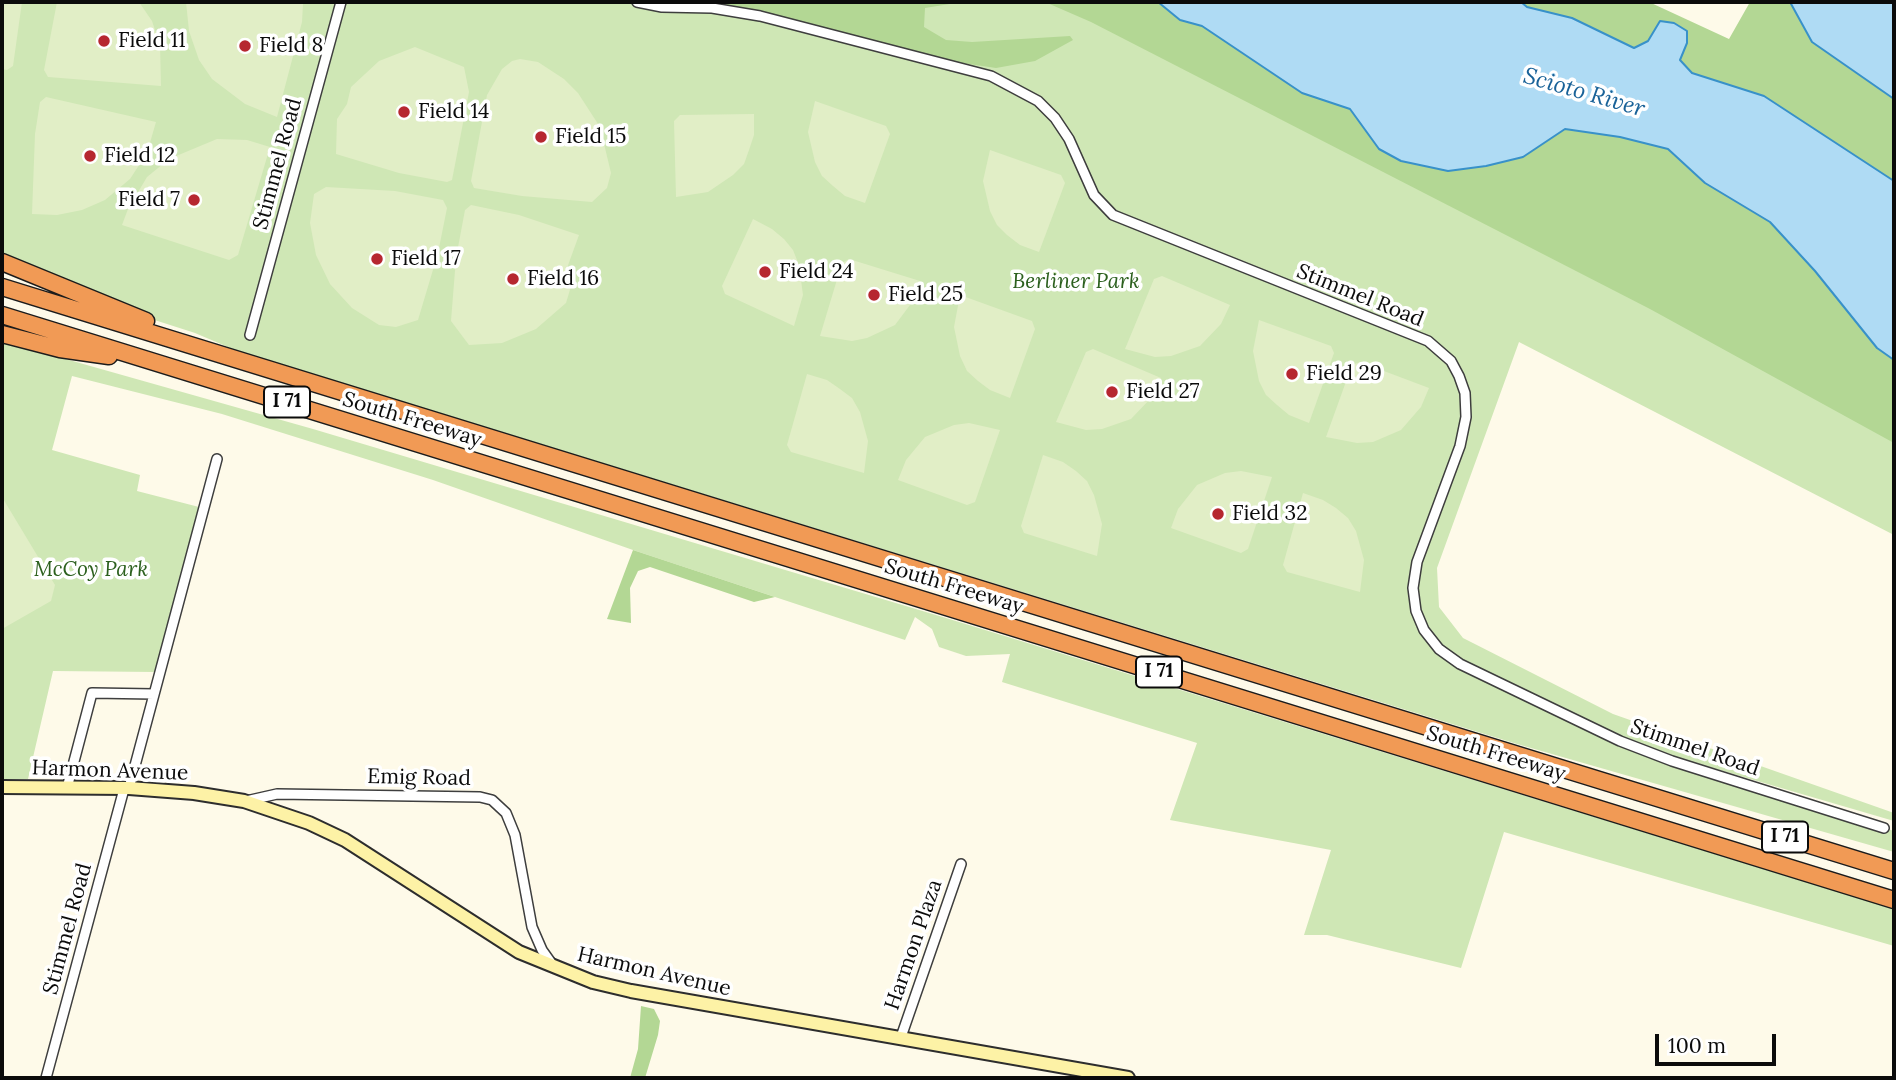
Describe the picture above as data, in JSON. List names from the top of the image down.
{
  "streets": {
    "highway": ["I 71", "South Freeway"],
    "main road": ["Harmon Avenue"],
    "street": ["Stimmel Road", "Emig Road", "Harmon Plaza"]
  },
  "crossings": [
    ["Stimmel Road", "Harmon Avenue"],
    ["Harmon Avenue", "Emig Road"],
    ["Harmon Avenue", "Harmon Plaza"]
  ],
  "water": ["Scioto River"],
  "parks": ["Berliner Park", "McCoy Park"],
  "places": [
    "Field 11",
    "Field 8",
    "Field 14",
    "Field 15",
    "Field 12",
    "Field 7",
    "Field 17",
    "Field 24",
    "Field 16",
    "Field 25",
    "Field 29",
    "Field 27",
    "Field 32"
  ],
  "scale_bar": "100 m"
}
